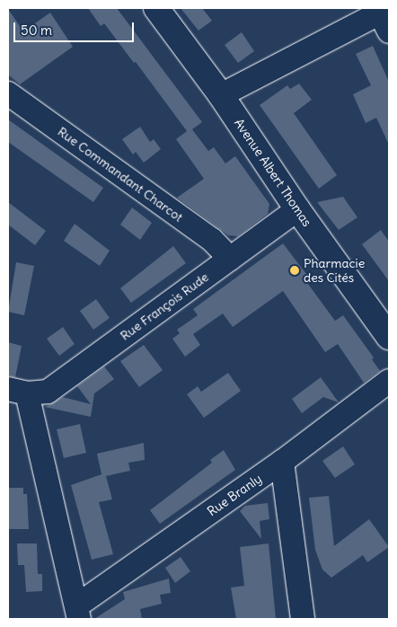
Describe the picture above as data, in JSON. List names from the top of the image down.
{
  "streets": {
    "main road": ["Avenue Albert Thomas"],
    "street": ["Rue Commandant Charcot", "Rue François Rude", "Rue Branly"]
  },
  "crossings": [
    ["Avenue Albert Thomas", "Rue François Rude"],
    ["Rue Commandant Charcot", "Rue François Rude"]
  ],
  "places": ["Pharmacie des Cités"],
  "scale_bar": "50 m"
}
